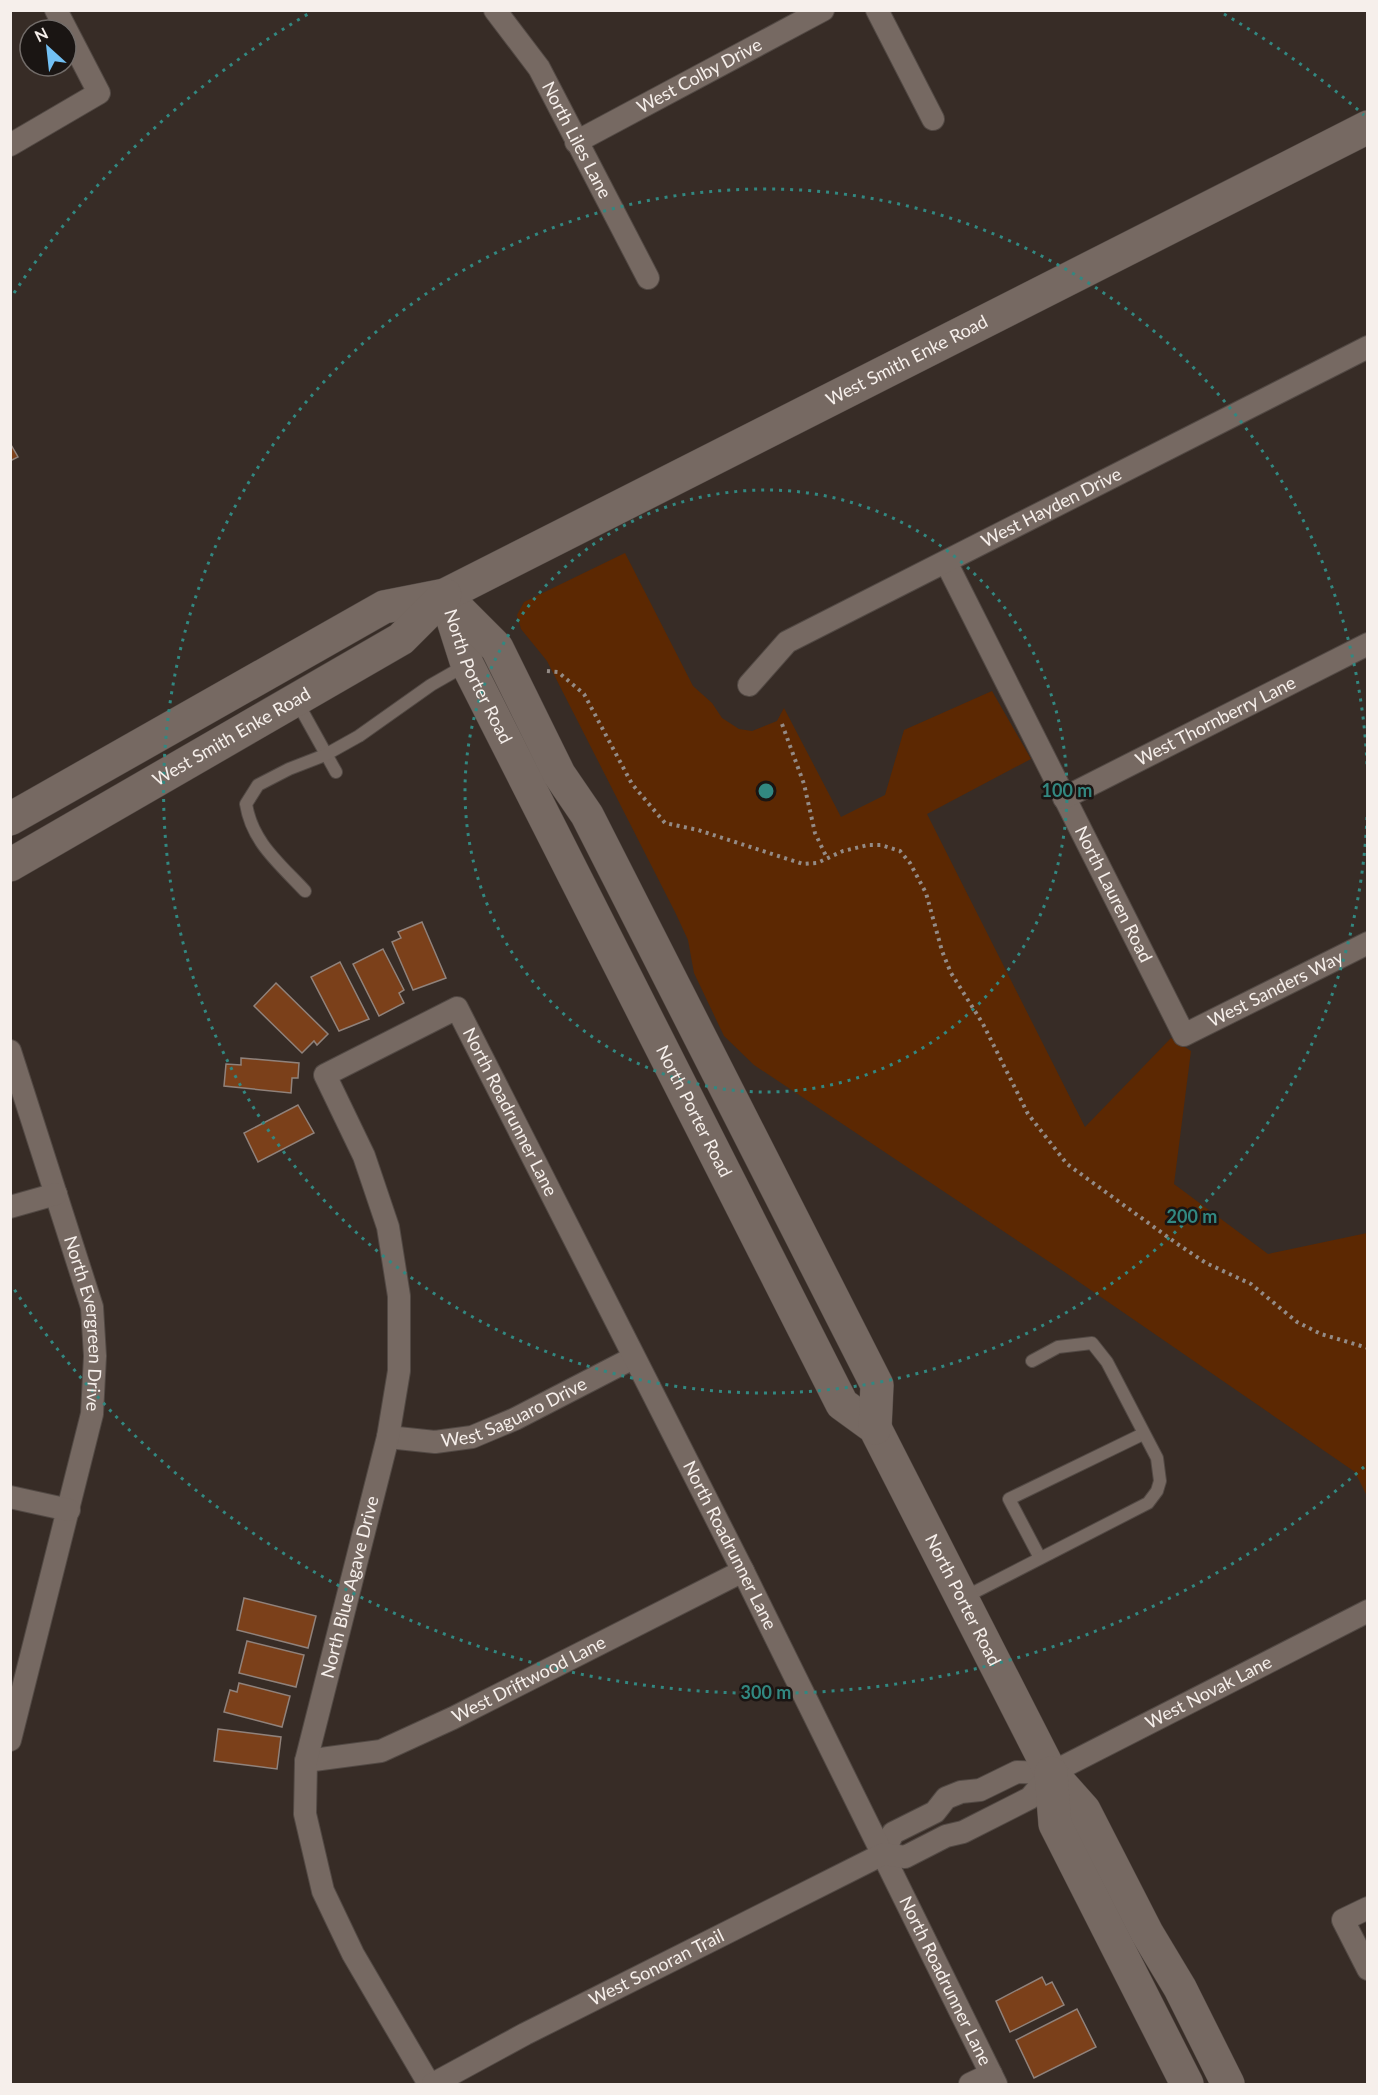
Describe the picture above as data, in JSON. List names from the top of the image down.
{
  "streets": {
    "street": [
      "West Colby Drive",
      "North Liles Lane",
      "West Smith Enke Road",
      "West Hayden Drive",
      "North Porter Road",
      "West Thornberry Lane",
      "North Lauren Road",
      "West Sanders Way",
      "North Roadrunner Lane",
      "North Evergreen Drive",
      "West Saguaro Drive",
      "North Blue Agave Drive",
      "West Driftwood Lane",
      "West Novak Lane",
      "West Sonoran Trail"
    ]
  },
  "crossings": [
    ["West Colby Drive", "North Liles Lane"],
    ["West Smith Enke Road", "North Porter Road"],
    ["West Hayden Drive", "North Lauren Road"],
    ["North Porter Road", "West Novak Lane"],
    ["North Porter Road", "West Sonoran Trail"],
    ["West Thornberry Lane", "North Lauren Road"],
    ["North Lauren Road", "West Sanders Way"],
    ["North Roadrunner Lane", "West Saguaro Drive"],
    ["North Roadrunner Lane", "North Blue Agave Drive"],
    ["North Roadrunner Lane", "West Driftwood Lane"],
    ["North Roadrunner Lane", "West Sonoran Trail"],
    ["West Saguaro Drive", "North Blue Agave Drive"],
    ["North Blue Agave Drive", "West Driftwood Lane"],
    ["North Blue Agave Drive", "West Sonoran Trail"],
    ["West Novak Lane", "West Sonoran Trail"]
  ],
  "north": "top left",
  "rings": ["100 m", "200 m", "300 m"]
}
